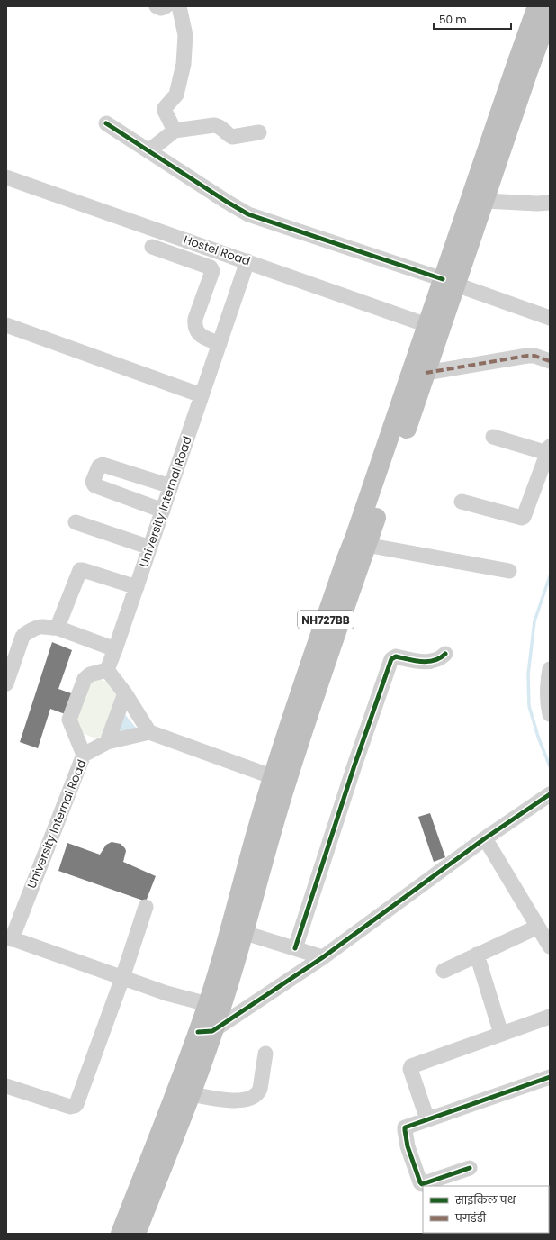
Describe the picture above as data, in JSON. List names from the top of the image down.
{
  "streets": {
    "highway": ["NH727BB"],
    "street": ["Hostel Road", "University Internal Road"]
  },
  "crossings": [
    ["Hostel Road", "University Internal Road"],
    ["Hostel Road", "NH727BB"],
    ["University Internal Road", "NH727BB"]
  ],
  "legend": ["साइकिल पथ", "पगडंडी"],
  "scale_bar": "50 m"
}
